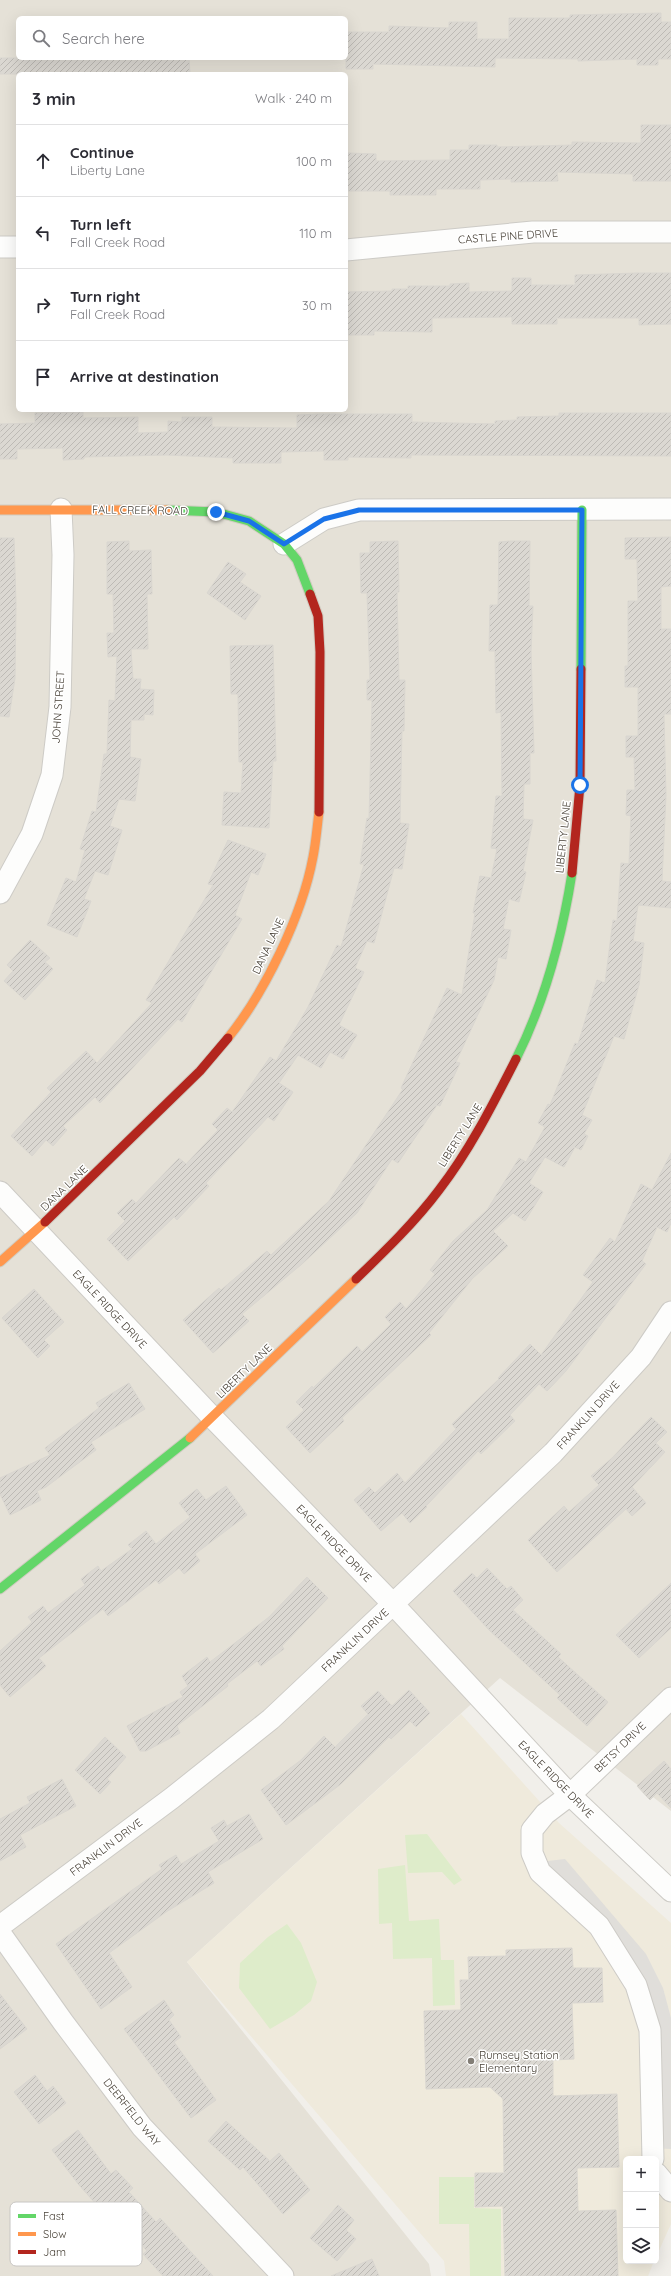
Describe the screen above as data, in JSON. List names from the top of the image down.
{
  "streets": {
    "street": [
      "CASTLE PINE DRIVE",
      "FALL CREEK ROAD",
      "JOHN STREET",
      "LIBERTY LANE",
      "DANA LANE",
      "EAGLE RIDGE DRIVE",
      "FRANKLIN DRIVE",
      "BETSY DRIVE",
      "DEERFIELD WAY"
    ]
  },
  "crossings": [
    ["FALL CREEK ROAD", "JOHN STREET"],
    ["FALL CREEK ROAD", "DANA LANE"],
    ["LIBERTY LANE", "EAGLE RIDGE DRIVE"],
    ["DANA LANE", "EAGLE RIDGE DRIVE"],
    ["EAGLE RIDGE DRIVE", "FRANKLIN DRIVE"],
    ["EAGLE RIDGE DRIVE", "BETSY DRIVE"]
  ],
  "places": ["Rumsey Station Elementary"],
  "legend": ["Fast", "Slow", "Jam"],
  "page": {
    "search": "Search here",
    "heading": ["3 min", "Walk · 240 m"],
    "list": [
      ["Continue", "Liberty Lane", "100 m"],
      ["Turn left", "Fall Creek Road", "110 m"],
      ["Turn right", "Fall Creek Road", "30 m"],
      "Arrive at destination"
    ],
    "map_buttons": ["+", "−"]
  }
}
